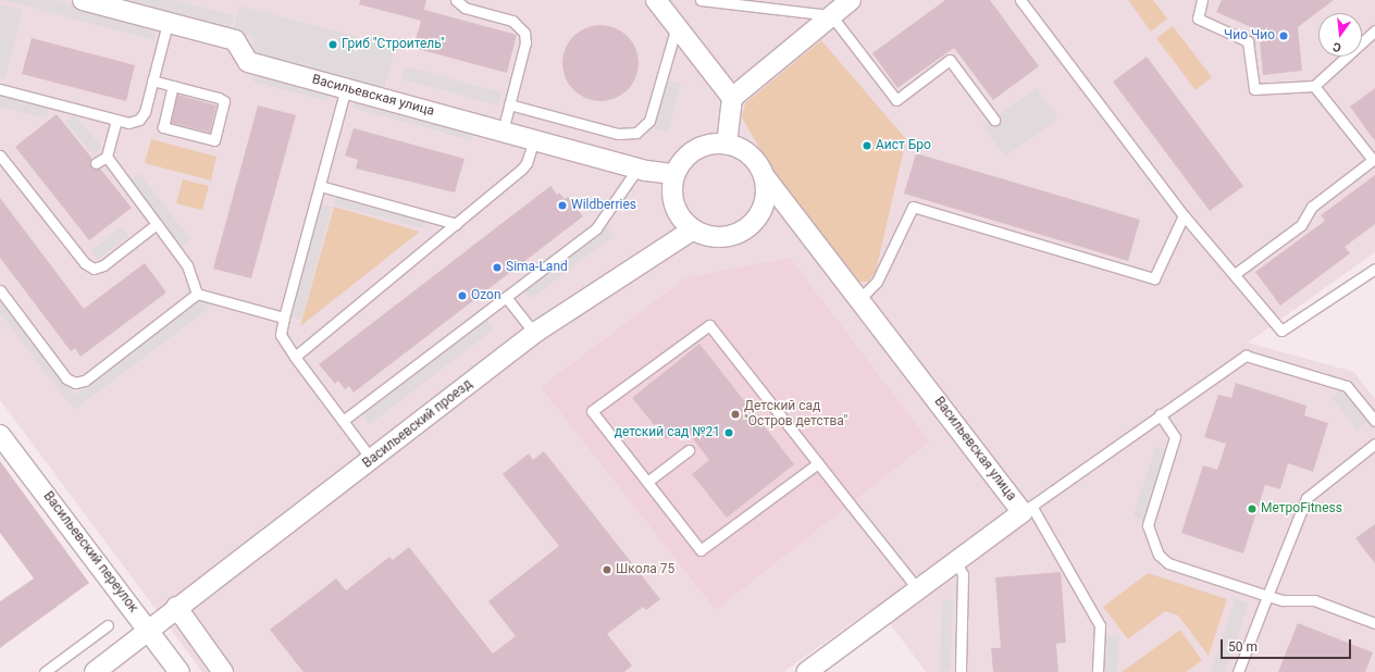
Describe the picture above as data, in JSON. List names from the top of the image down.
{
  "streets": {
    "street": ["Васильевская улица", "Васильевский проезд", "Васильевский переулок"]
  },
  "crossings": [
    ["Васильевская улица", "Васильевский проезд"],
    ["Васильевский проезд", "Васильевский переулок"]
  ],
  "places": [
    "Чио Чио",
    "Гриб \"Строитель\"",
    "Аист Бро",
    "Wildberries",
    "Sima-Land",
    "Ozon",
    "Детский сад \"Остров детства\"",
    "детский сад №21",
    "МетроFitness",
    "Школа 75"
  ],
  "scale_bar": "50 m",
  "north": "bottom"
}
